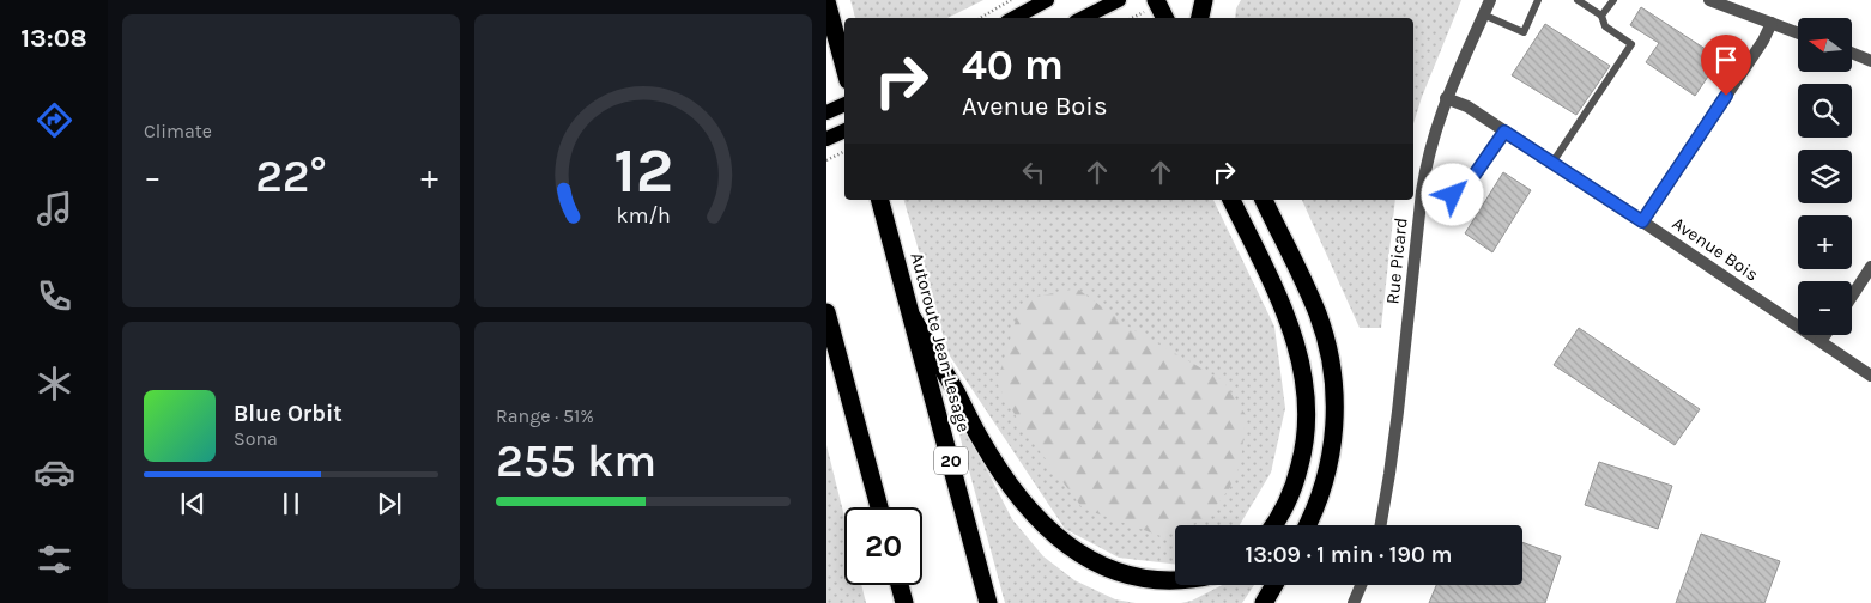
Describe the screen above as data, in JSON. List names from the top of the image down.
{
  "streets": {
    "highway": ["Autoroute Jean-Lesage", "20"],
    "street": ["Avenue Bois", "Rue Picard"]
  },
  "crossings": [
    ["Avenue Bois", "Rue Picard"]
  ],
  "north": "left",
  "page": {
    "tabs": "13:08",
    "tile": [
      "Climate",
      ["Range · 51%", "255 km"]
    ],
    "map_buttons": ["+", "−"],
    "turn": ["40 m", "Avenue Bois"],
    "heat": ["−", "22°", "+"],
    "song": ["Blue Orbit", "Sona"],
    "limit": "20",
    "trip": "13:09 · 1 min · 190 m",
    "gauge": ["12", "km/h"]
  }
}
